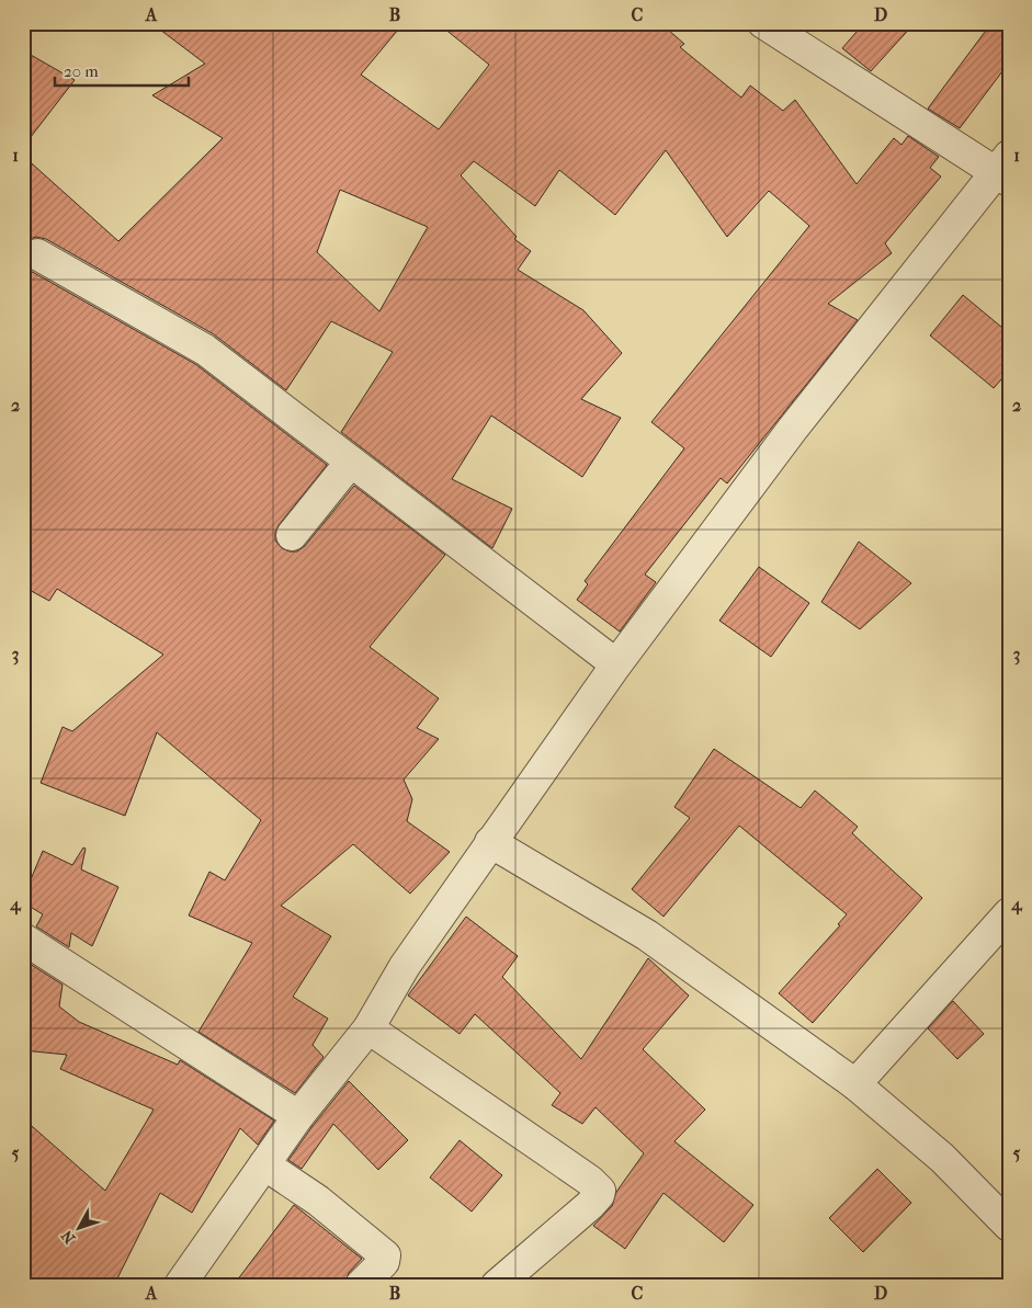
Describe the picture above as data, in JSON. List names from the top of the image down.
{
  "scale_bar": "20 m",
  "north": "bottom left",
  "grid": {
    "columns": [
      "A",
      "B",
      "C",
      "D"
    ],
    "rows": [
      "1",
      "2",
      "3",
      "4",
      "5"
    ]
  }
}
